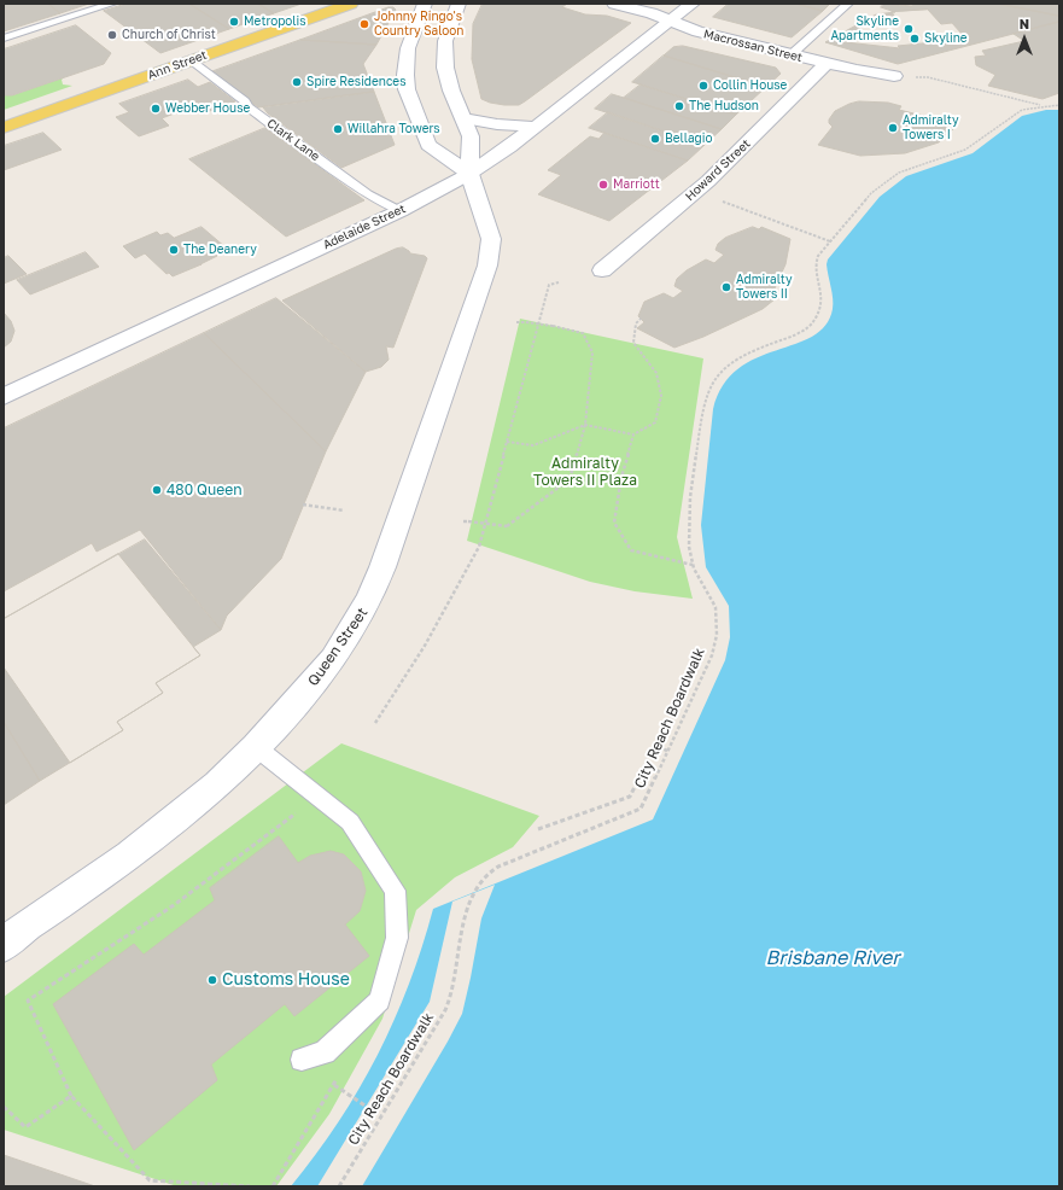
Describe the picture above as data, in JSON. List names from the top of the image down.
{
  "streets": {
    "main road": ["Ann Street"],
    "street": [
      "Macrossan Street",
      "Howard Street",
      "Adelaide Street",
      "Queen Street"
    ],
    "lane": ["Clark Lane"],
    "path": ["City Reach Boardwalk"]
  },
  "crossings": [
    ["Macrossan Street", "Howard Street"],
    ["Macrossan Street", "Adelaide Street"],
    ["Ann Street", "Clark Lane"],
    ["Clark Lane", "Adelaide Street"],
    ["Adelaide Street", "Queen Street"]
  ],
  "water": ["Brisbane River"],
  "parks": ["Admiralty Towers II Plaza"],
  "places": [
    "Metropolis",
    "Johnny Ringo's Country Saloon",
    "Skyline Apartments",
    "Church of Christ",
    "Skyline",
    "Spire Residences",
    "Collin House",
    "The Hudson",
    "Webber House",
    "Admiralty Towers I",
    "Willahra Towers",
    "Bellagio",
    "Marriott",
    "The Deanery",
    "Admiralty Towers II",
    "480 Queen",
    "Customs House"
  ],
  "north": "top"
}
